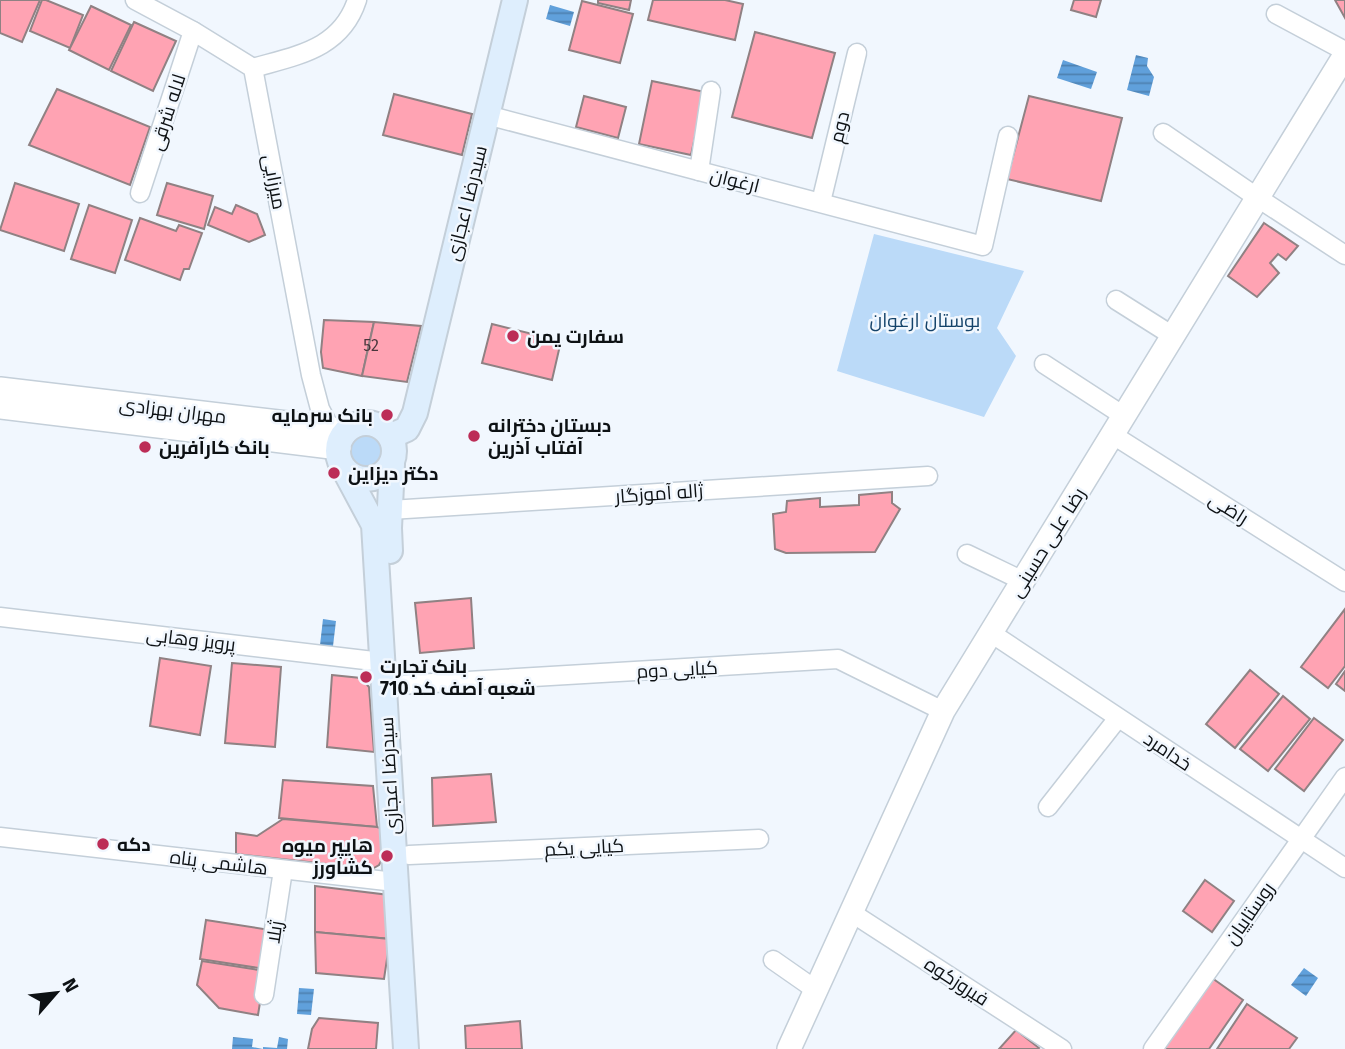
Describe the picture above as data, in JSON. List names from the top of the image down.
{
  "streets": {
    "main road": ["سیدرضا اعجازی"],
    "street": [
      "لاله شرقی",
      "دوم",
      "ارغوان",
      "میرزایی",
      "مهران بهزادی",
      "ژاله آموزگار",
      "راضی",
      "رضا علی حسینی",
      "پرویز وهابی",
      "کیایی دوم",
      "خدامرد",
      "کیایی یکم",
      "هاشمی پناه",
      "روستاییان",
      "ژیلا",
      "فیروزکوه"
    ]
  },
  "crossings": [
    ["دوم", "ارغوان"],
    ["ارغوان", "سیدرضا اعجازی"],
    ["میرزایی", "سیدرضا اعجازی"],
    ["میرزایی", "مهران بهزادی"],
    ["سیدرضا اعجازی", "مهران بهزادی"],
    ["سیدرضا اعجازی", "ژاله آموزگار"],
    ["سیدرضا اعجازی", "پرویز وهابی"],
    ["سیدرضا اعجازی", "کیایی دوم"],
    ["سیدرضا اعجازی", "کیایی یکم"],
    ["سیدرضا اعجازی", "هاشمی پناه"],
    ["راضی", "رضا علی حسینی"],
    ["رضا علی حسینی", "کیایی دوم"],
    ["رضا علی حسینی", "خدامرد"],
    ["رضا علی حسینی", "فیروزکوه"],
    ["خدامرد", "روستاییان"],
    ["هاشمی پناه", "ژیلا"]
  ],
  "parks": ["بوستان ارغوان"],
  "places": [
    "سفارت یمن",
    "بانک سرمایه",
    "دبستان دخترانه آفتاب آذرین",
    "بانک کارآفرین",
    "دکتر دیزاین",
    "بانک تجارت شعبه آصف کد 710",
    "دکه",
    "هایپر میوه کشاورز"
  ],
  "house_numbers": ["52"],
  "north": "top right"
}
